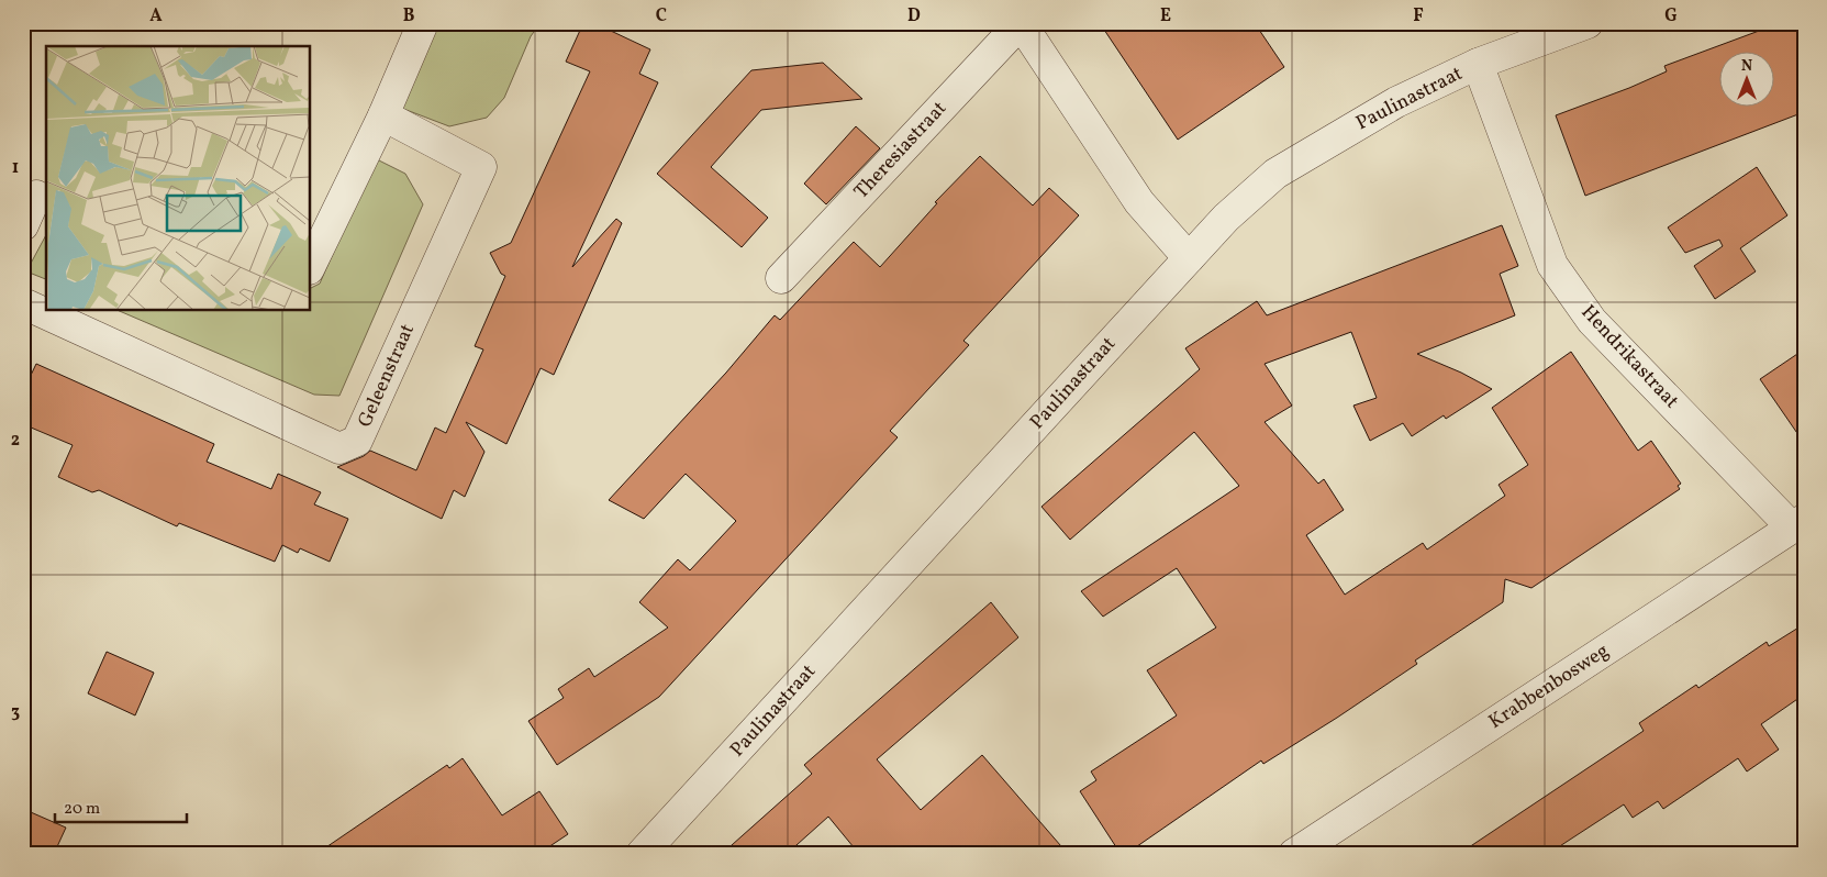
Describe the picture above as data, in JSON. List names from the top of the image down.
{
  "streets": {
    "street": [
      "Paulinastraat",
      "Theresiastraat",
      "Hendrikastraat",
      "Geleenstraat",
      "Krabbenbosweg"
    ]
  },
  "crossings": [
    ["Paulinastraat", "Theresiastraat"],
    ["Paulinastraat", "Hendrikastraat"],
    ["Hendrikastraat", "Krabbenbosweg"]
  ],
  "scale_bar": "20 m",
  "north": "top",
  "grid": {
    "columns": [
      "A",
      "B",
      "C",
      "D",
      "E",
      "F",
      "G"
    ],
    "rows": ["1", "2", "3"]
  }
}
